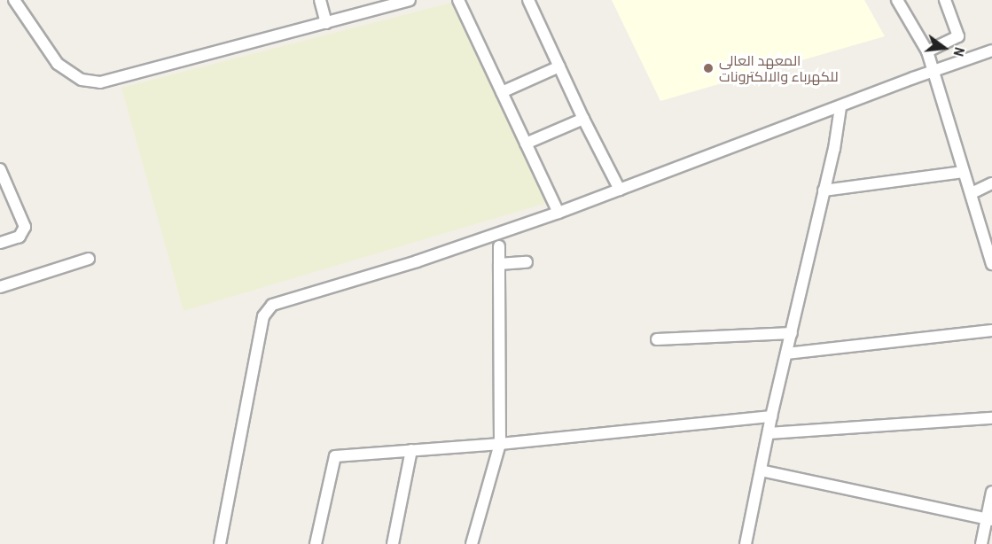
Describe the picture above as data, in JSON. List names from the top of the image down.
{
  "places": ["المعهد العالي للكهرباء والالكترونات"],
  "north": "right"
}
